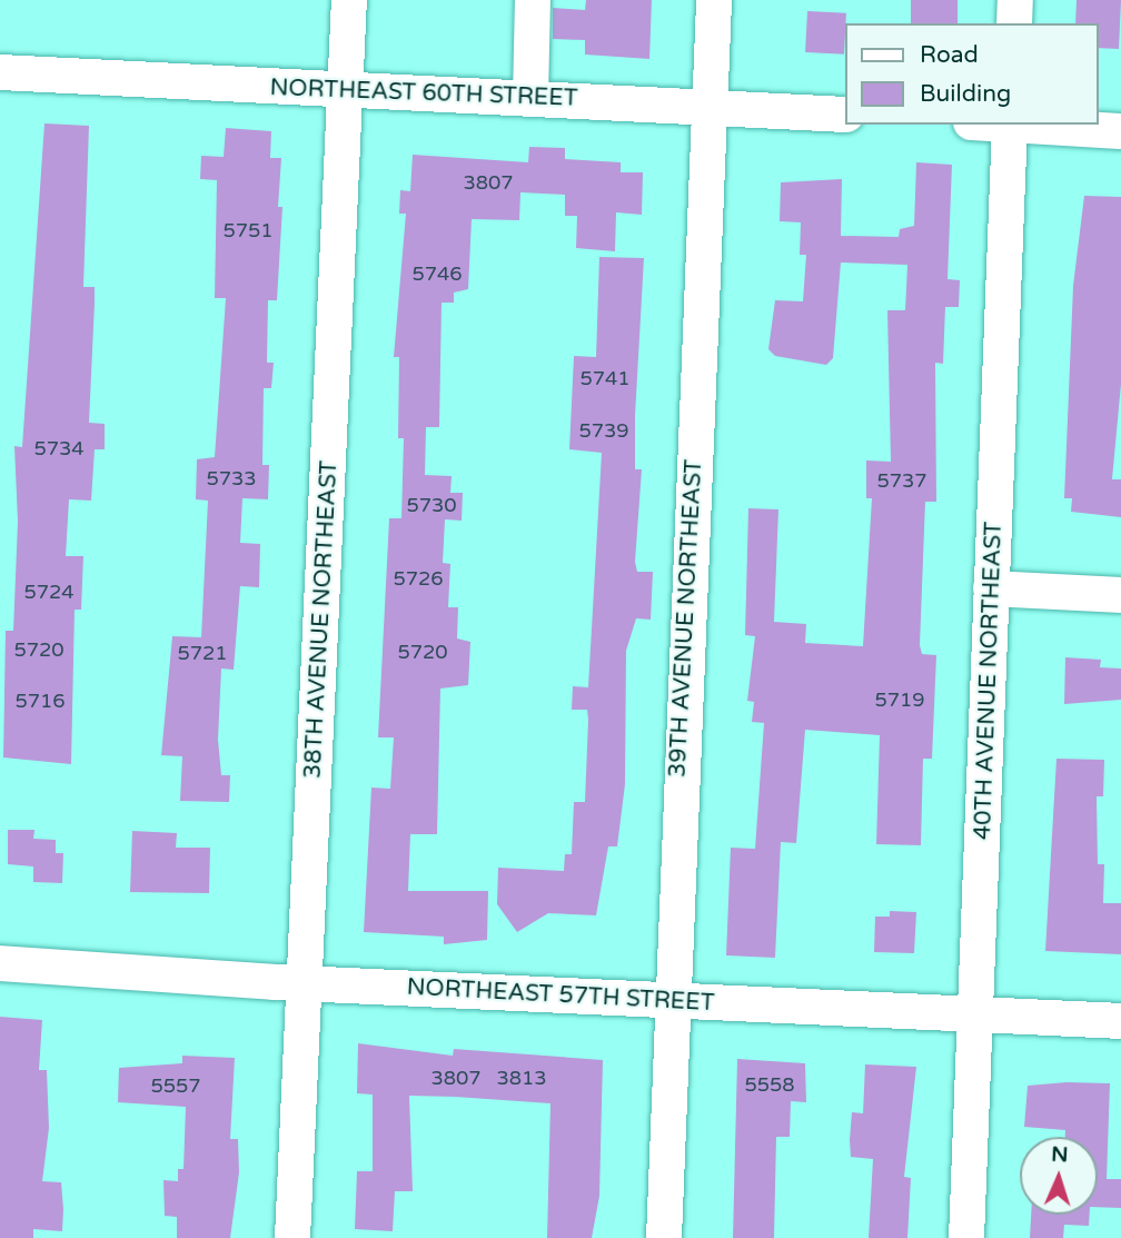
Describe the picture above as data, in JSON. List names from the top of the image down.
{
  "streets": {
    "street": [
      "NORTHEAST 60TH STREET",
      "39TH AVENUE NORTHEAST",
      "38TH AVENUE NORTHEAST",
      "40TH AVENUE NORTHEAST",
      "NORTHEAST 57TH STREET"
    ]
  },
  "crossings": [
    ["NORTHEAST 60TH STREET", "39TH AVENUE NORTHEAST"],
    ["NORTHEAST 60TH STREET", "38TH AVENUE NORTHEAST"],
    ["39TH AVENUE NORTHEAST", "NORTHEAST 57TH STREET"],
    ["38TH AVENUE NORTHEAST", "NORTHEAST 57TH STREET"],
    ["40TH AVENUE NORTHEAST", "NORTHEAST 57TH STREET"]
  ],
  "house_numbers": [
    "3807",
    "5751",
    "5746",
    "5741",
    "5739",
    "5734",
    "5733",
    "5737",
    "5730",
    "5726",
    "5724",
    "5720",
    "5720",
    "5721",
    "5719",
    "5716",
    "3807",
    "3813",
    "5558",
    "5557"
  ],
  "legend": ["Road", "Building"],
  "north": "top"
}
